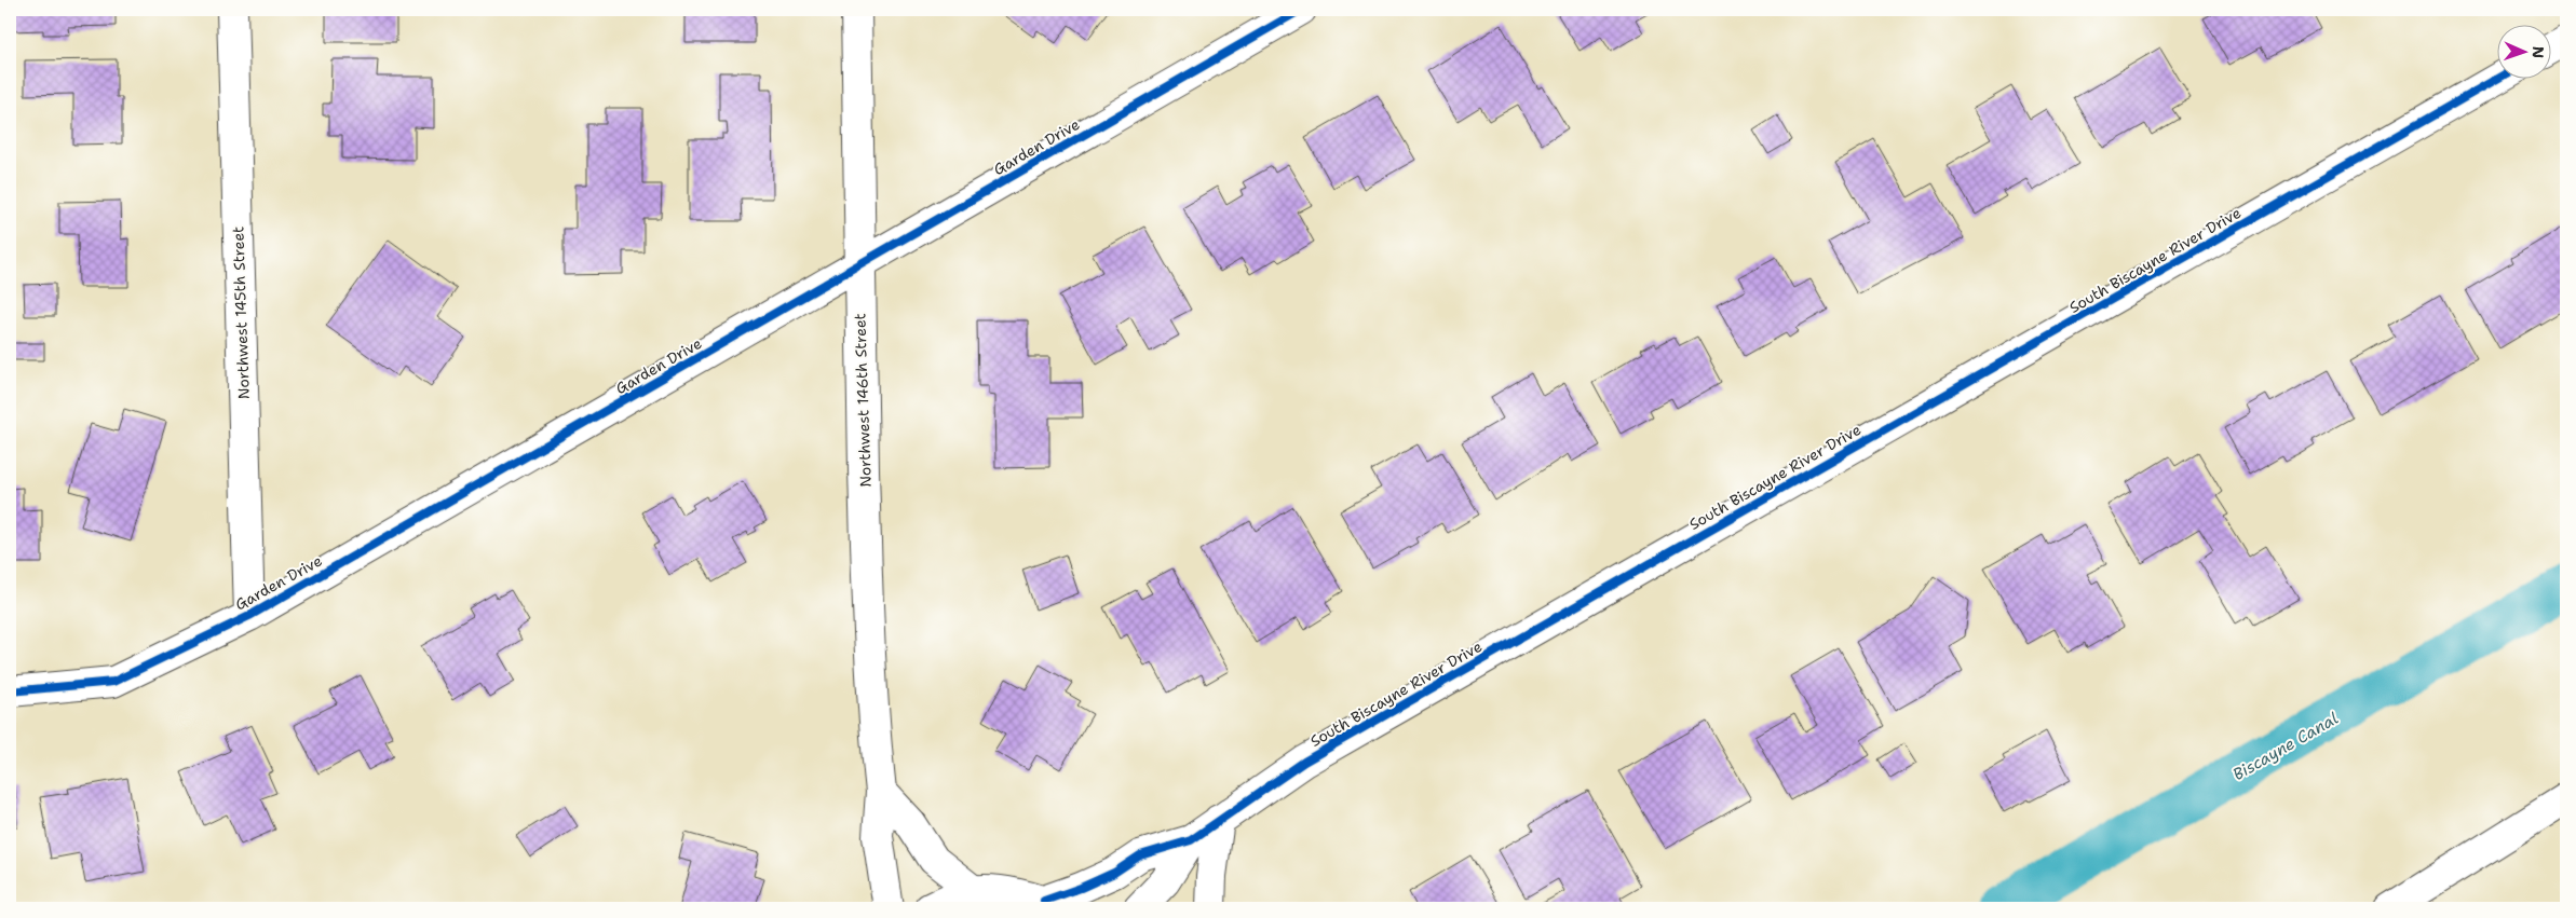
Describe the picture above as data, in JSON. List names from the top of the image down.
{
  "streets": {
    "street": [
      "Garden Drive",
      "South Biscayne River Drive",
      "Northwest 145th Street",
      "Northwest 146th Street"
    ]
  },
  "crossings": [
    ["Garden Drive", "Northwest 145th Street"],
    ["Garden Drive", "Northwest 146th Street"]
  ],
  "water": ["Biscayne Canal"],
  "north": "right"
}
